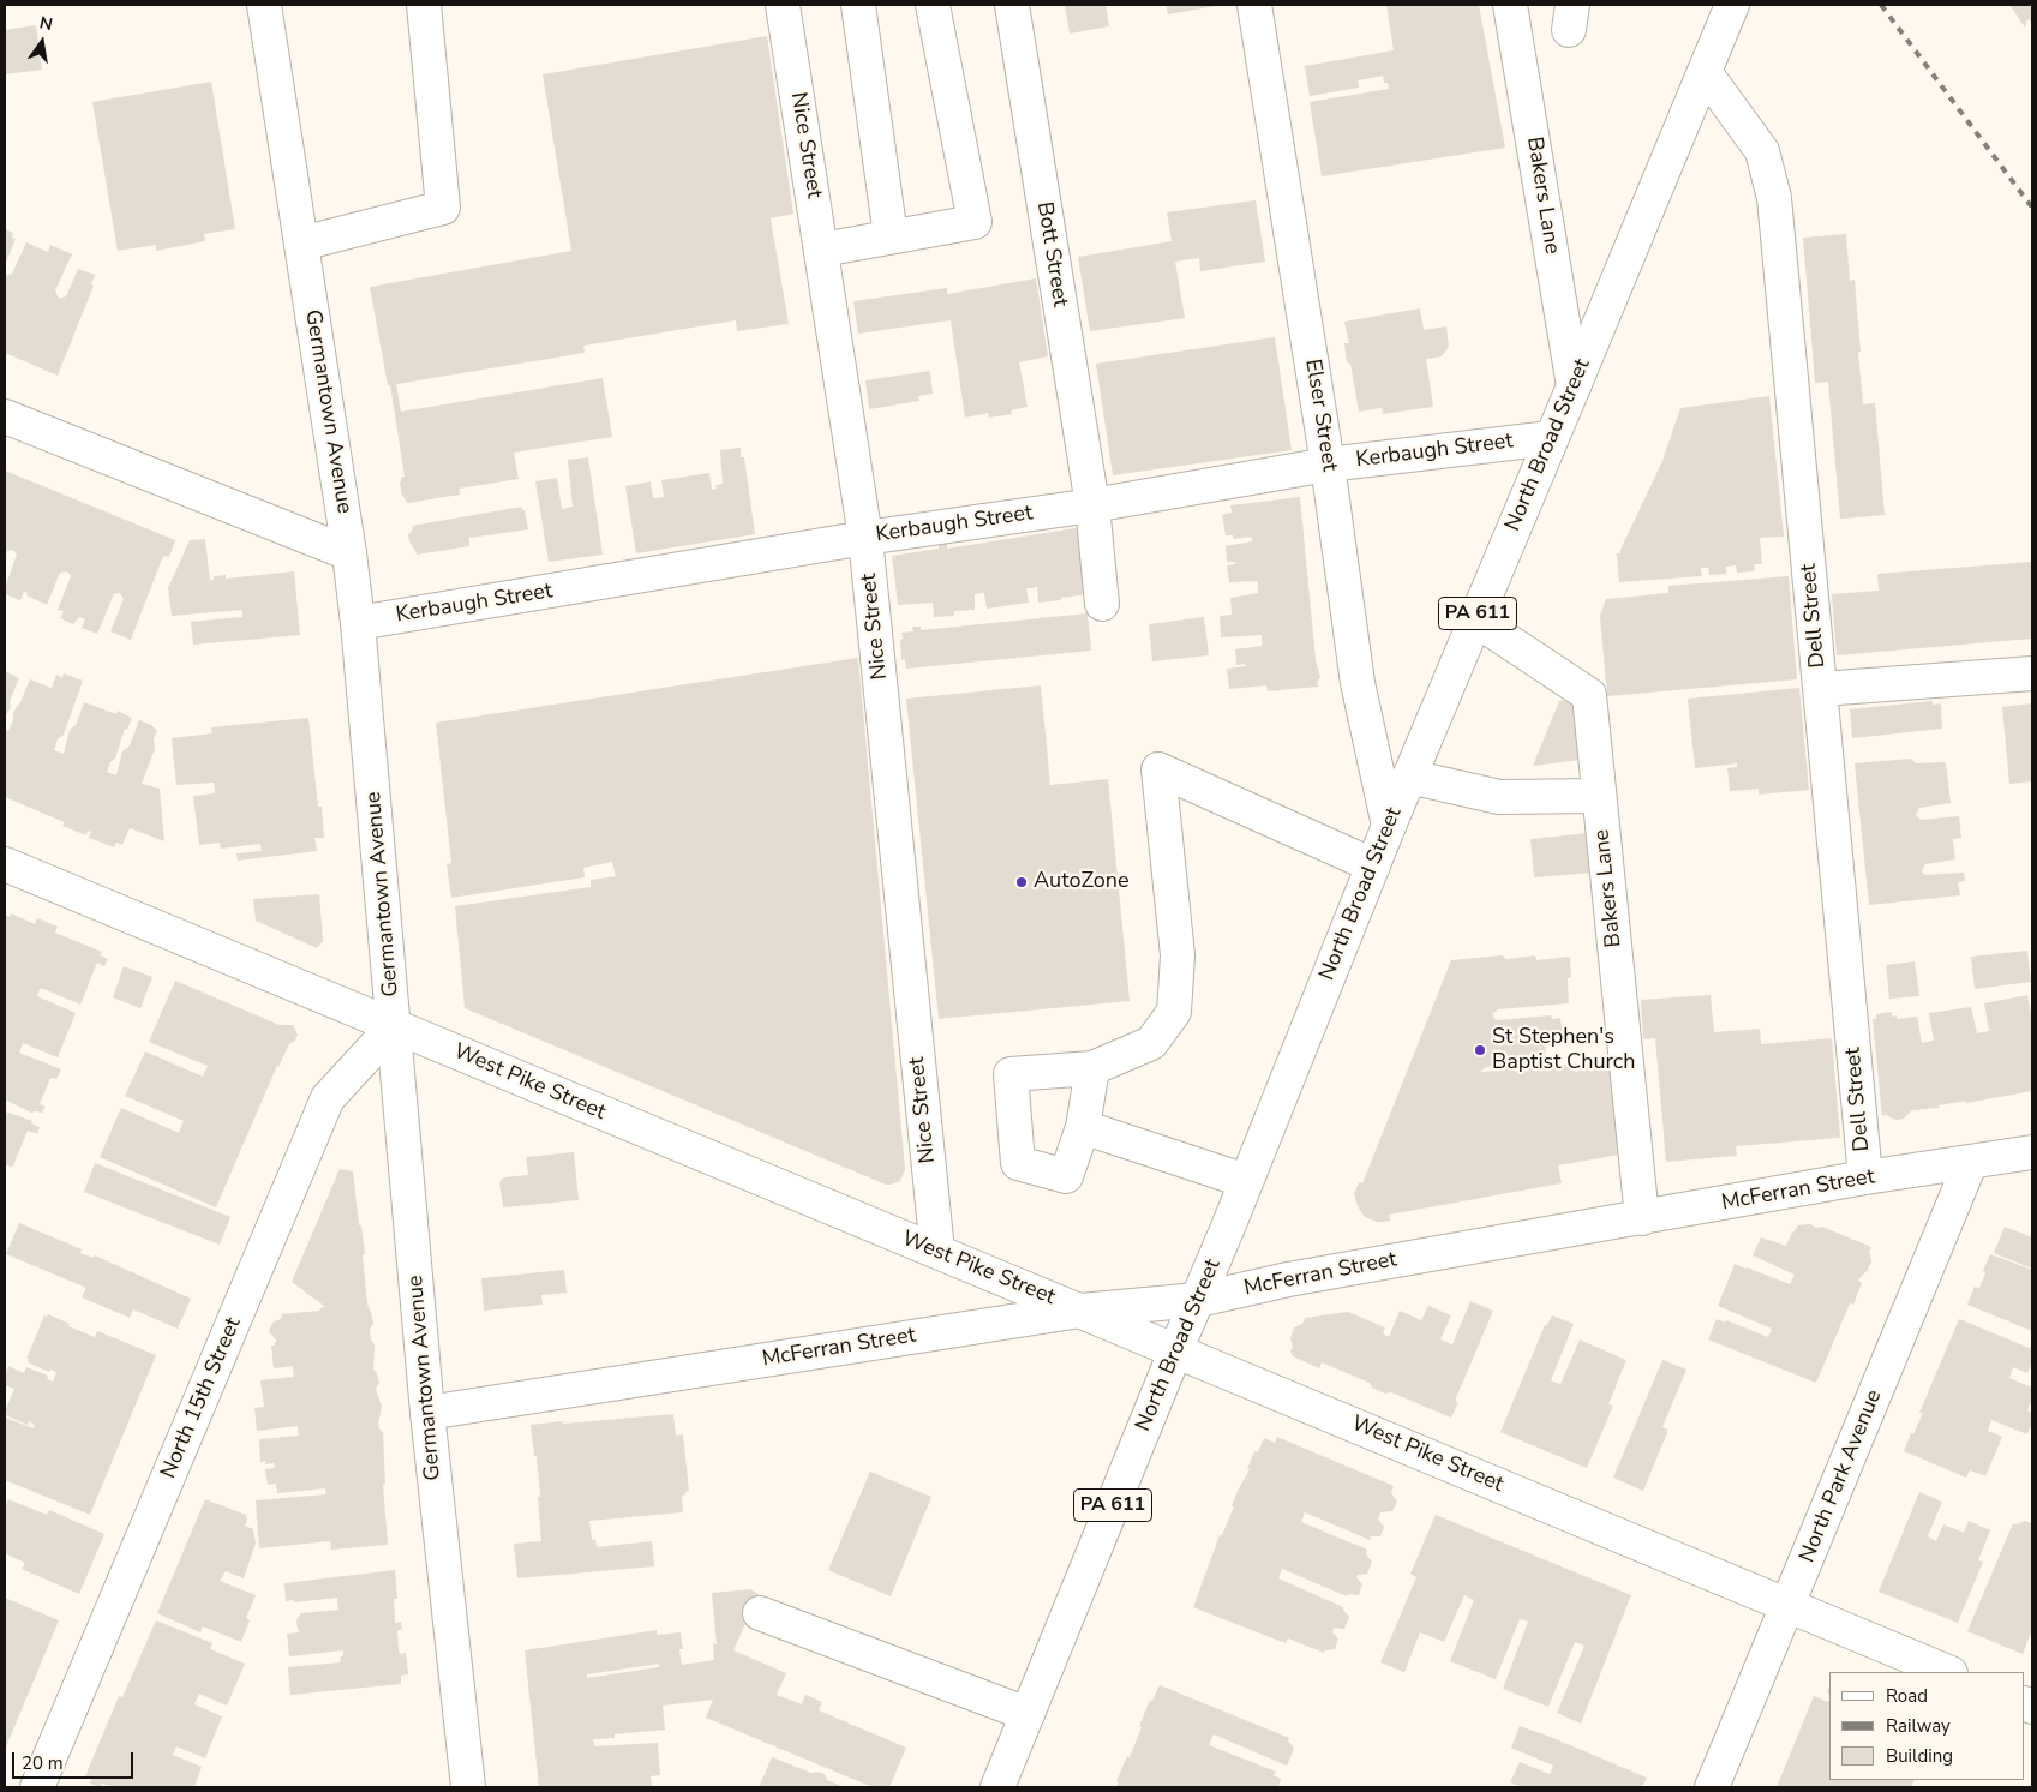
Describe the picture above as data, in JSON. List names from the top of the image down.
{
  "streets": {
    "street": [
      "Nice Street",
      "Bakers Lane",
      "Bott Street",
      "Germantown Avenue",
      "Elser Street",
      "North Broad Street",
      "Kerbaugh Street",
      "PA 611",
      "Dell Street",
      "West Pike Street",
      "McFerran Street",
      "North 15th Street",
      "North Park Avenue"
    ]
  },
  "crossings": [
    ["Nice Street", "Kerbaugh Street"],
    ["Nice Street", "West Pike Street"],
    ["Bakers Lane", "North Broad Street"],
    ["Bakers Lane", "McFerran Street"],
    ["Bott Street", "Kerbaugh Street"],
    ["Germantown Avenue", "Kerbaugh Street"],
    ["Germantown Avenue", "West Pike Street"],
    ["Germantown Avenue", "McFerran Street"],
    ["Germantown Avenue", "North 15th Street"],
    ["Elser Street", "North Broad Street"],
    ["Elser Street", "Kerbaugh Street"],
    ["North Broad Street", "Kerbaugh Street"],
    ["North Broad Street", "Dell Street"],
    ["North Broad Street", "West Pike Street"],
    ["North Broad Street", "McFerran Street"],
    ["Dell Street", "McFerran Street"],
    ["West Pike Street", "McFerran Street"],
    ["West Pike Street", "North 15th Street"],
    ["West Pike Street", "North Park Avenue"],
    ["McFerran Street", "North Park Avenue"]
  ],
  "places": ["AutoZone", "St Stephen's Baptist Church"],
  "legend": ["Road", "Railway", "Building"],
  "scale_bar": "20 m",
  "north": "top"
}
